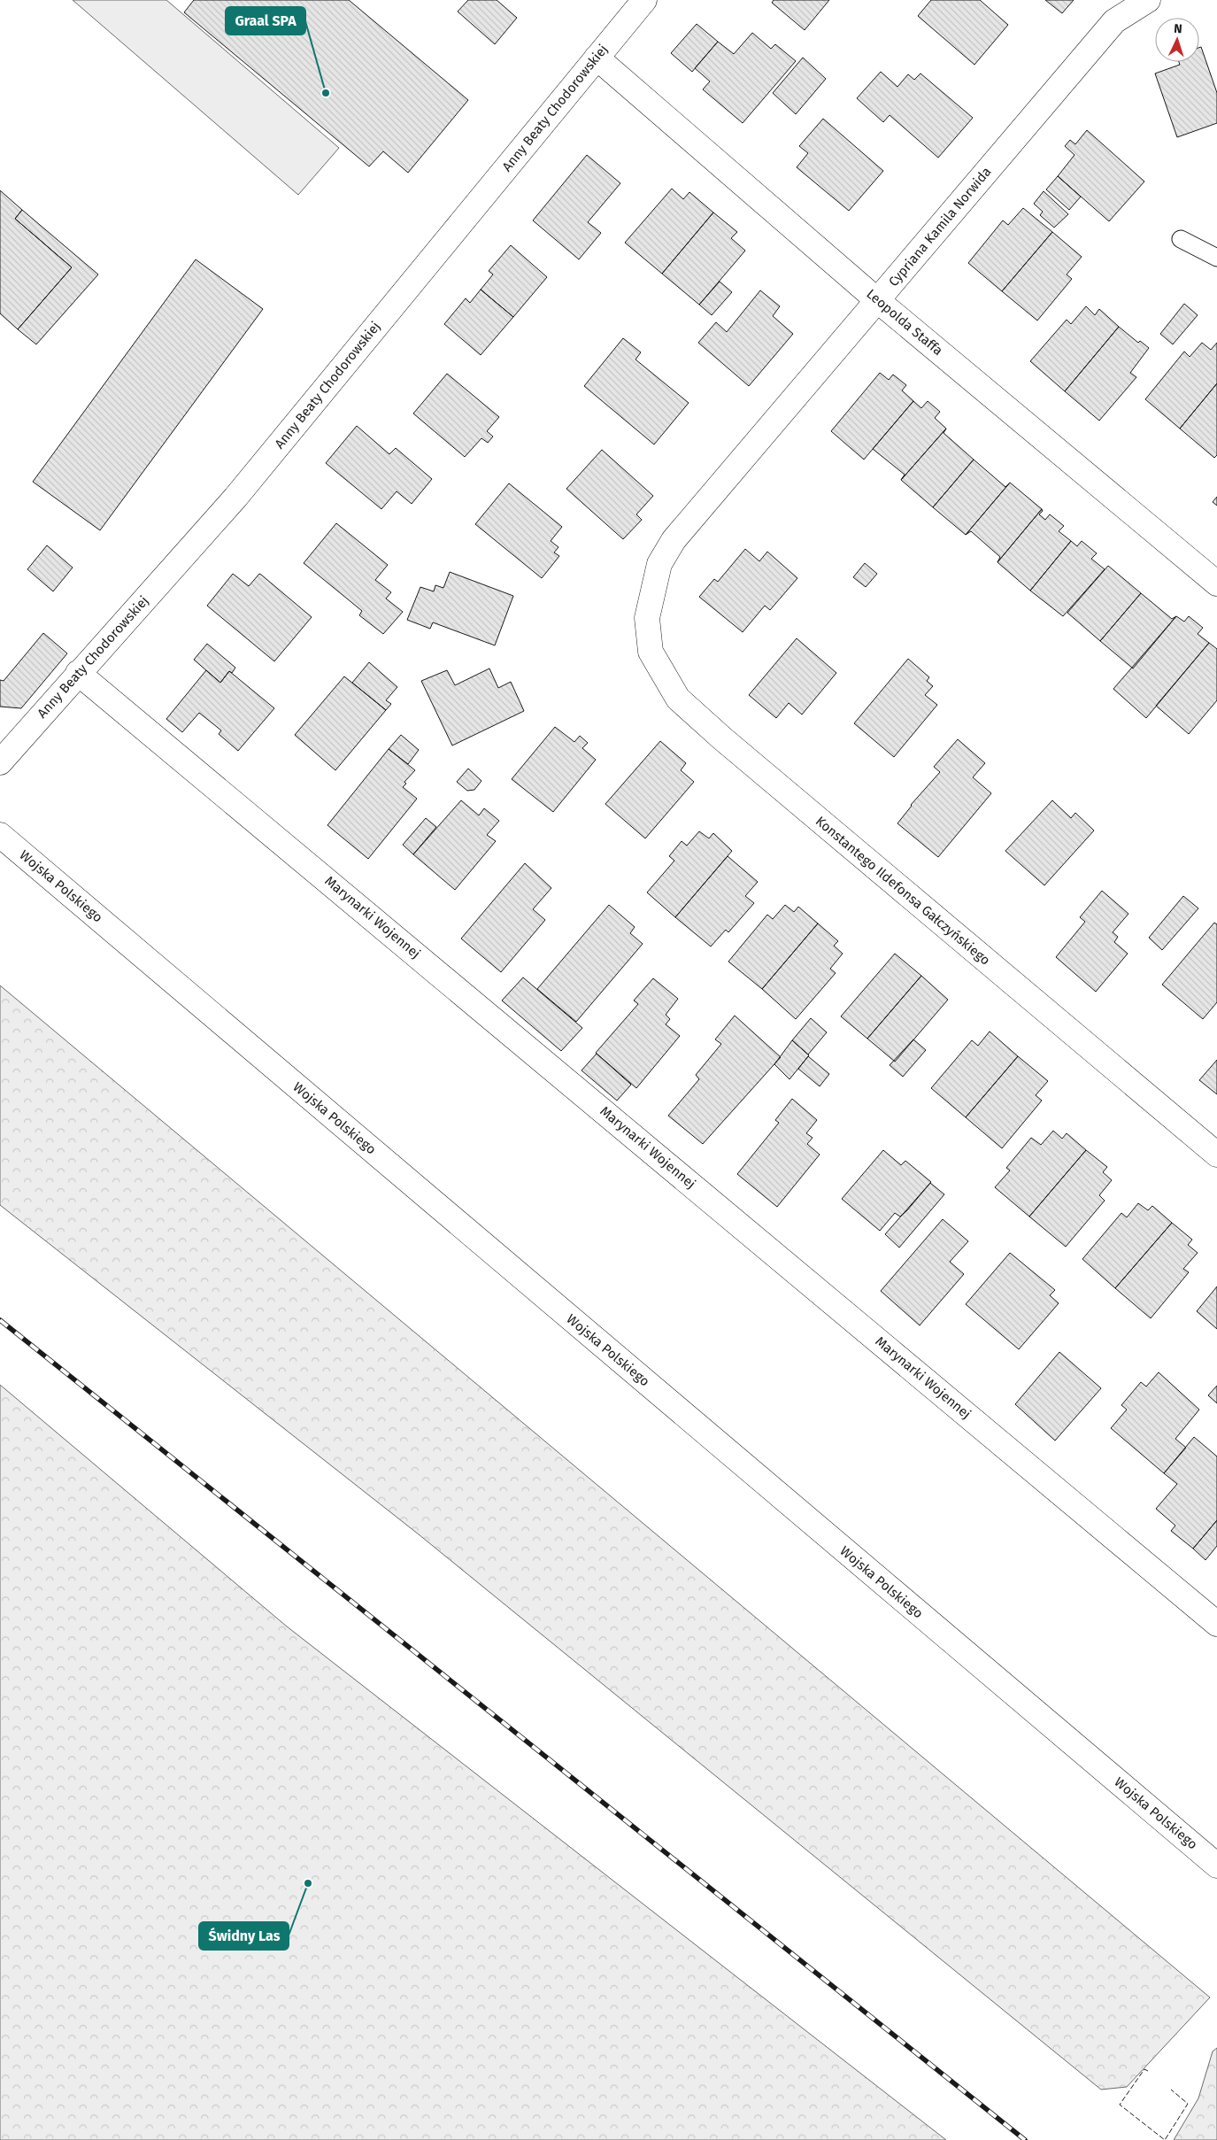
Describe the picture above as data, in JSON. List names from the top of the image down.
{
  "streets": {
    "street": [
      "Anny Beaty Chodorowskiej",
      "Cypriana Kamila Norwida",
      "Leopolda Staffa",
      "Wojska Polskiego",
      "Konstantego Ildefonsa Gałczyńskiego",
      "Marynarki Wojennej"
    ]
  },
  "crossings": [
    ["Anny Beaty Chodorowskiej", "Leopolda Staffa"],
    ["Anny Beaty Chodorowskiej", "Marynarki Wojennej"],
    ["Cypriana Kamila Norwida", "Leopolda Staffa"],
    ["Cypriana Kamila Norwida", "Konstantego Ildefonsa Gałczyńskiego"]
  ],
  "places": ["Graal SPA", "Świdny Las"],
  "north": "top"
}
